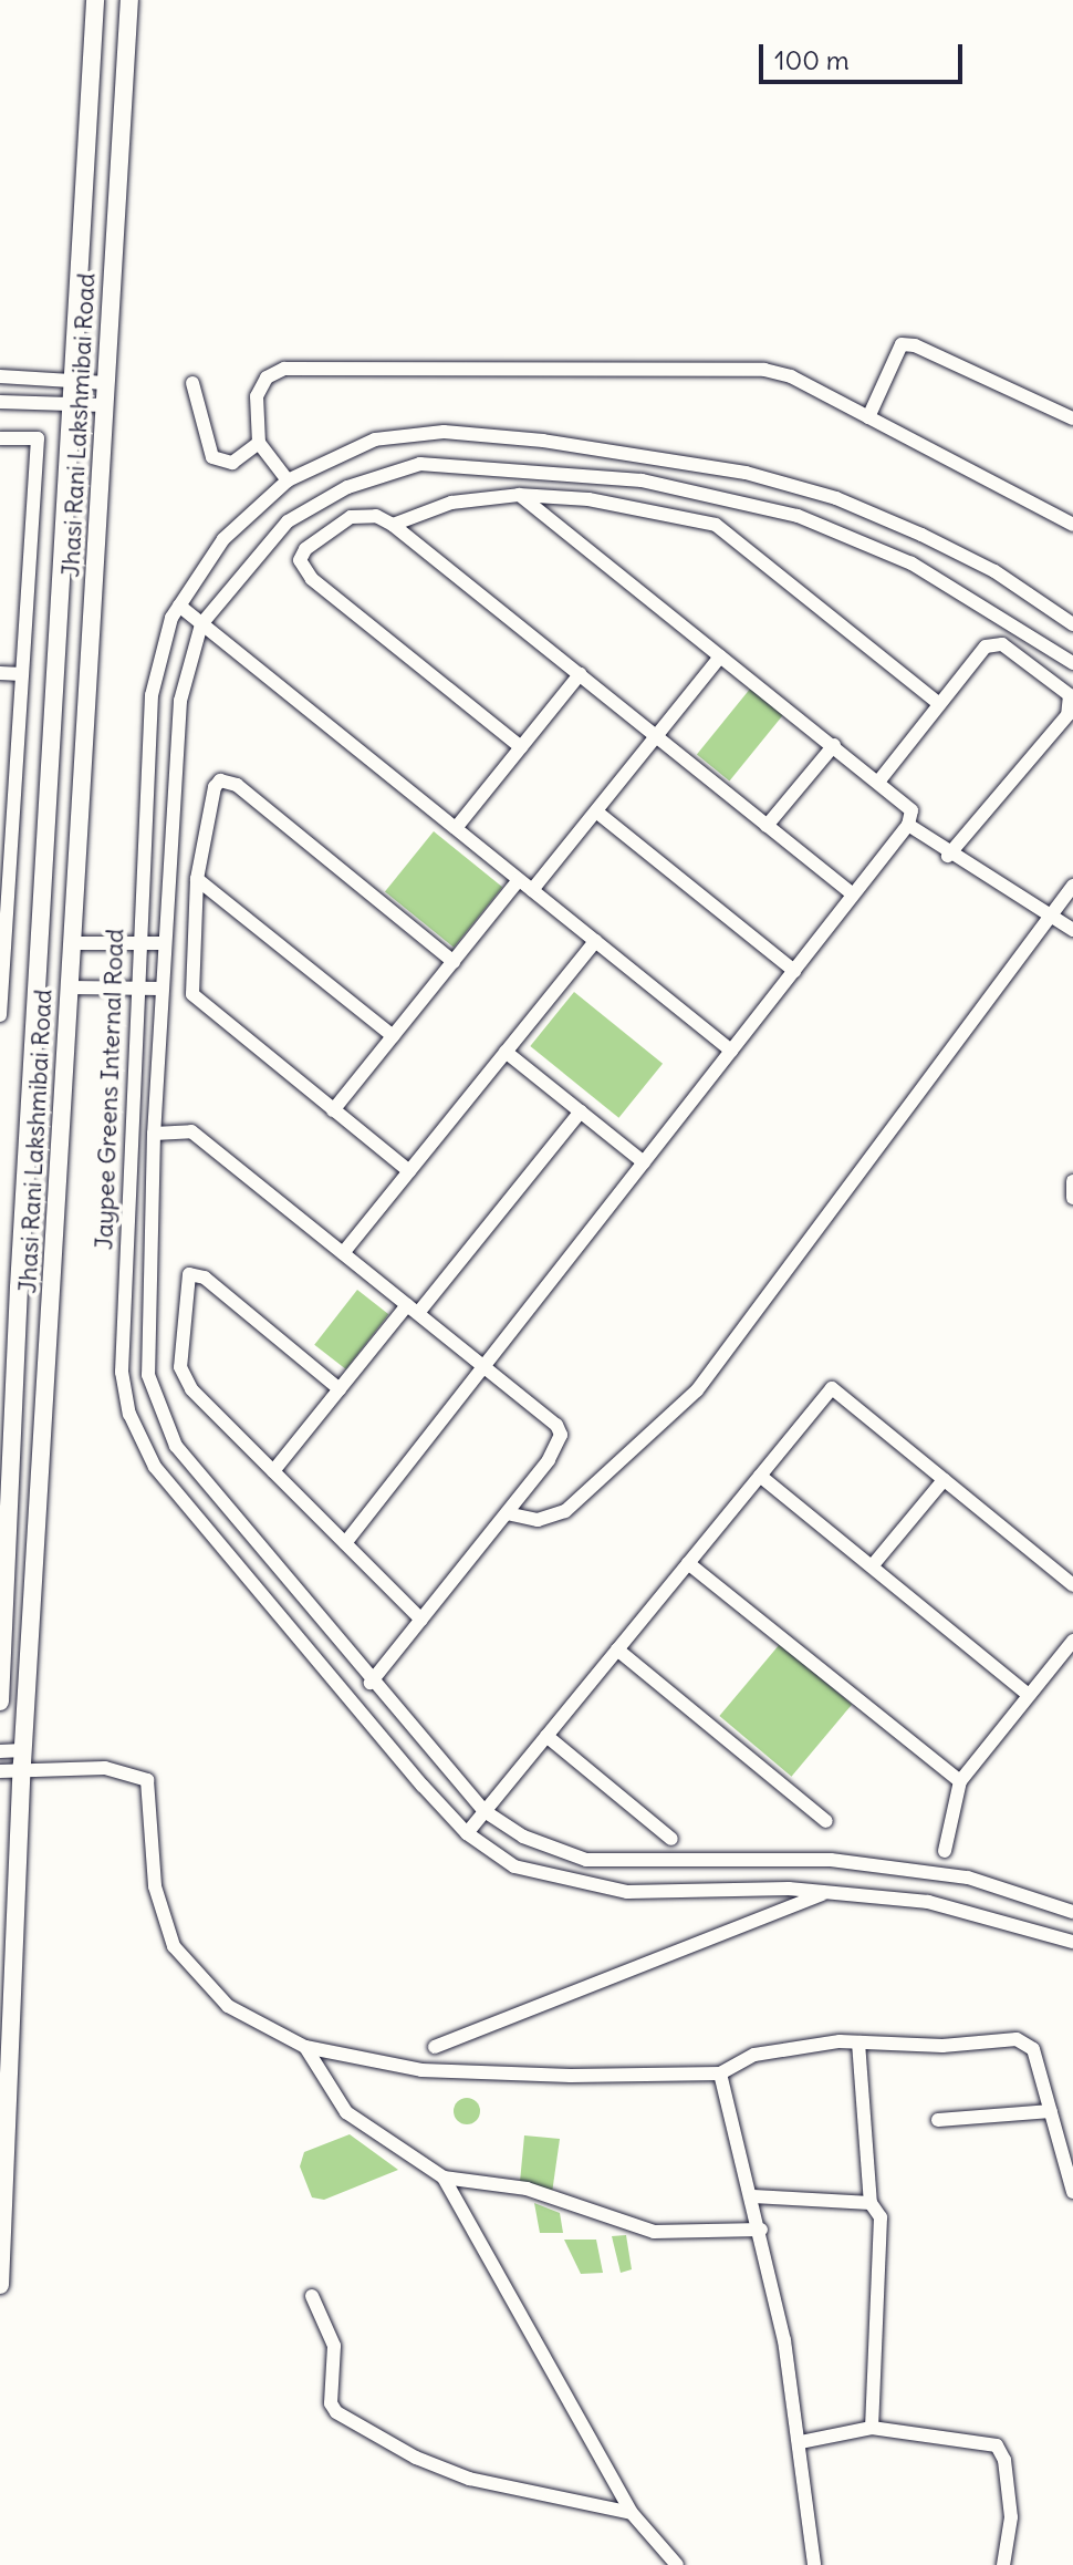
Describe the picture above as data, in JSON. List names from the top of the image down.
{
  "streets": {
    "main road": ["Jhasi Rani Lakshmibai Road"],
    "street": ["Jaypee Greens Internal Road"]
  },
  "scale_bar": "100 m"
}
